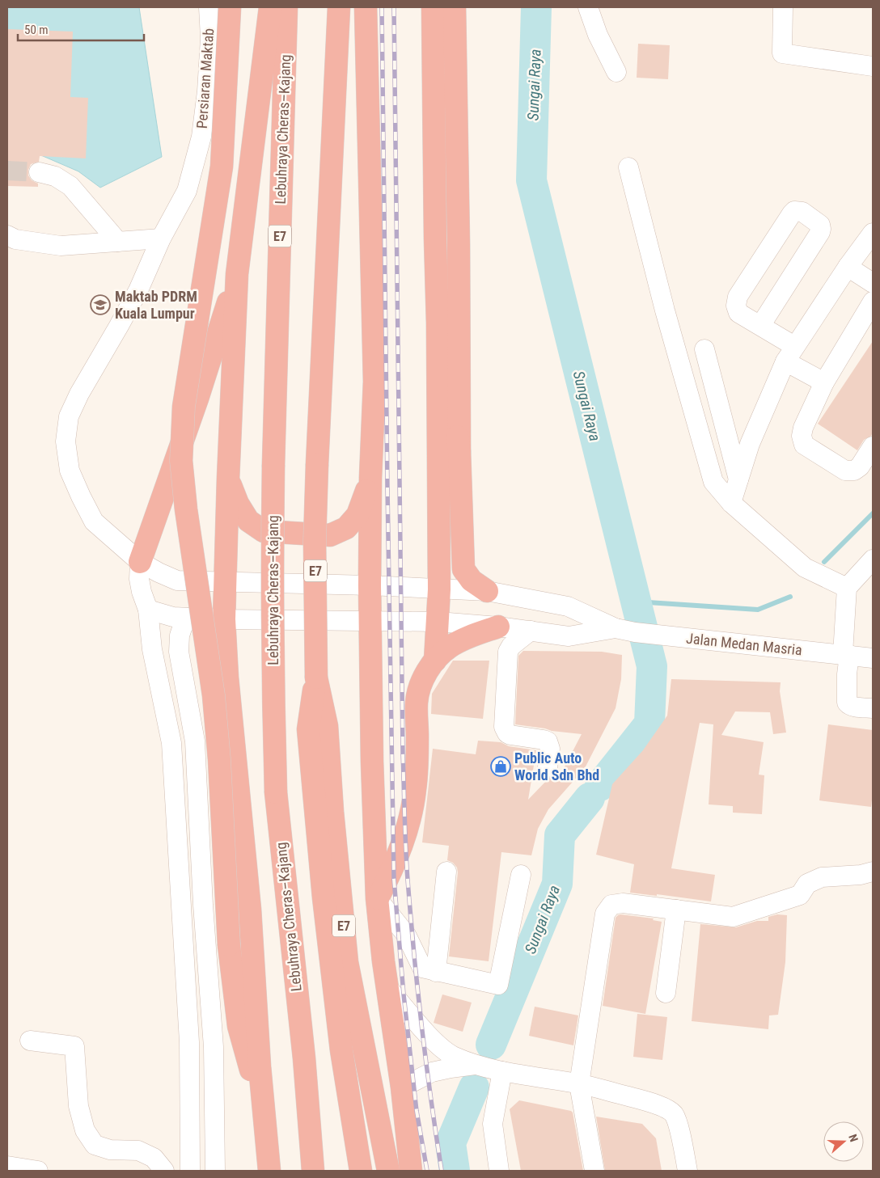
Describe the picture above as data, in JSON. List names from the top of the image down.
{
  "streets": {
    "highway": ["Lebuhraya Cheras–Kajang", "E7"],
    "street": ["Persiaran Maktab", "Jalan Medan Masria"]
  },
  "crossings": [
    ["Persiaran Maktab", "Jalan Medan Masria"]
  ],
  "water": ["Sungai Raya"],
  "places": {
    "school or university": ["Maktab PDRM Kuala Lumpur"],
    "shop": ["Public Auto World Sdn Bhd"]
  },
  "scale_bar": "50 m",
  "north": "right"
}
